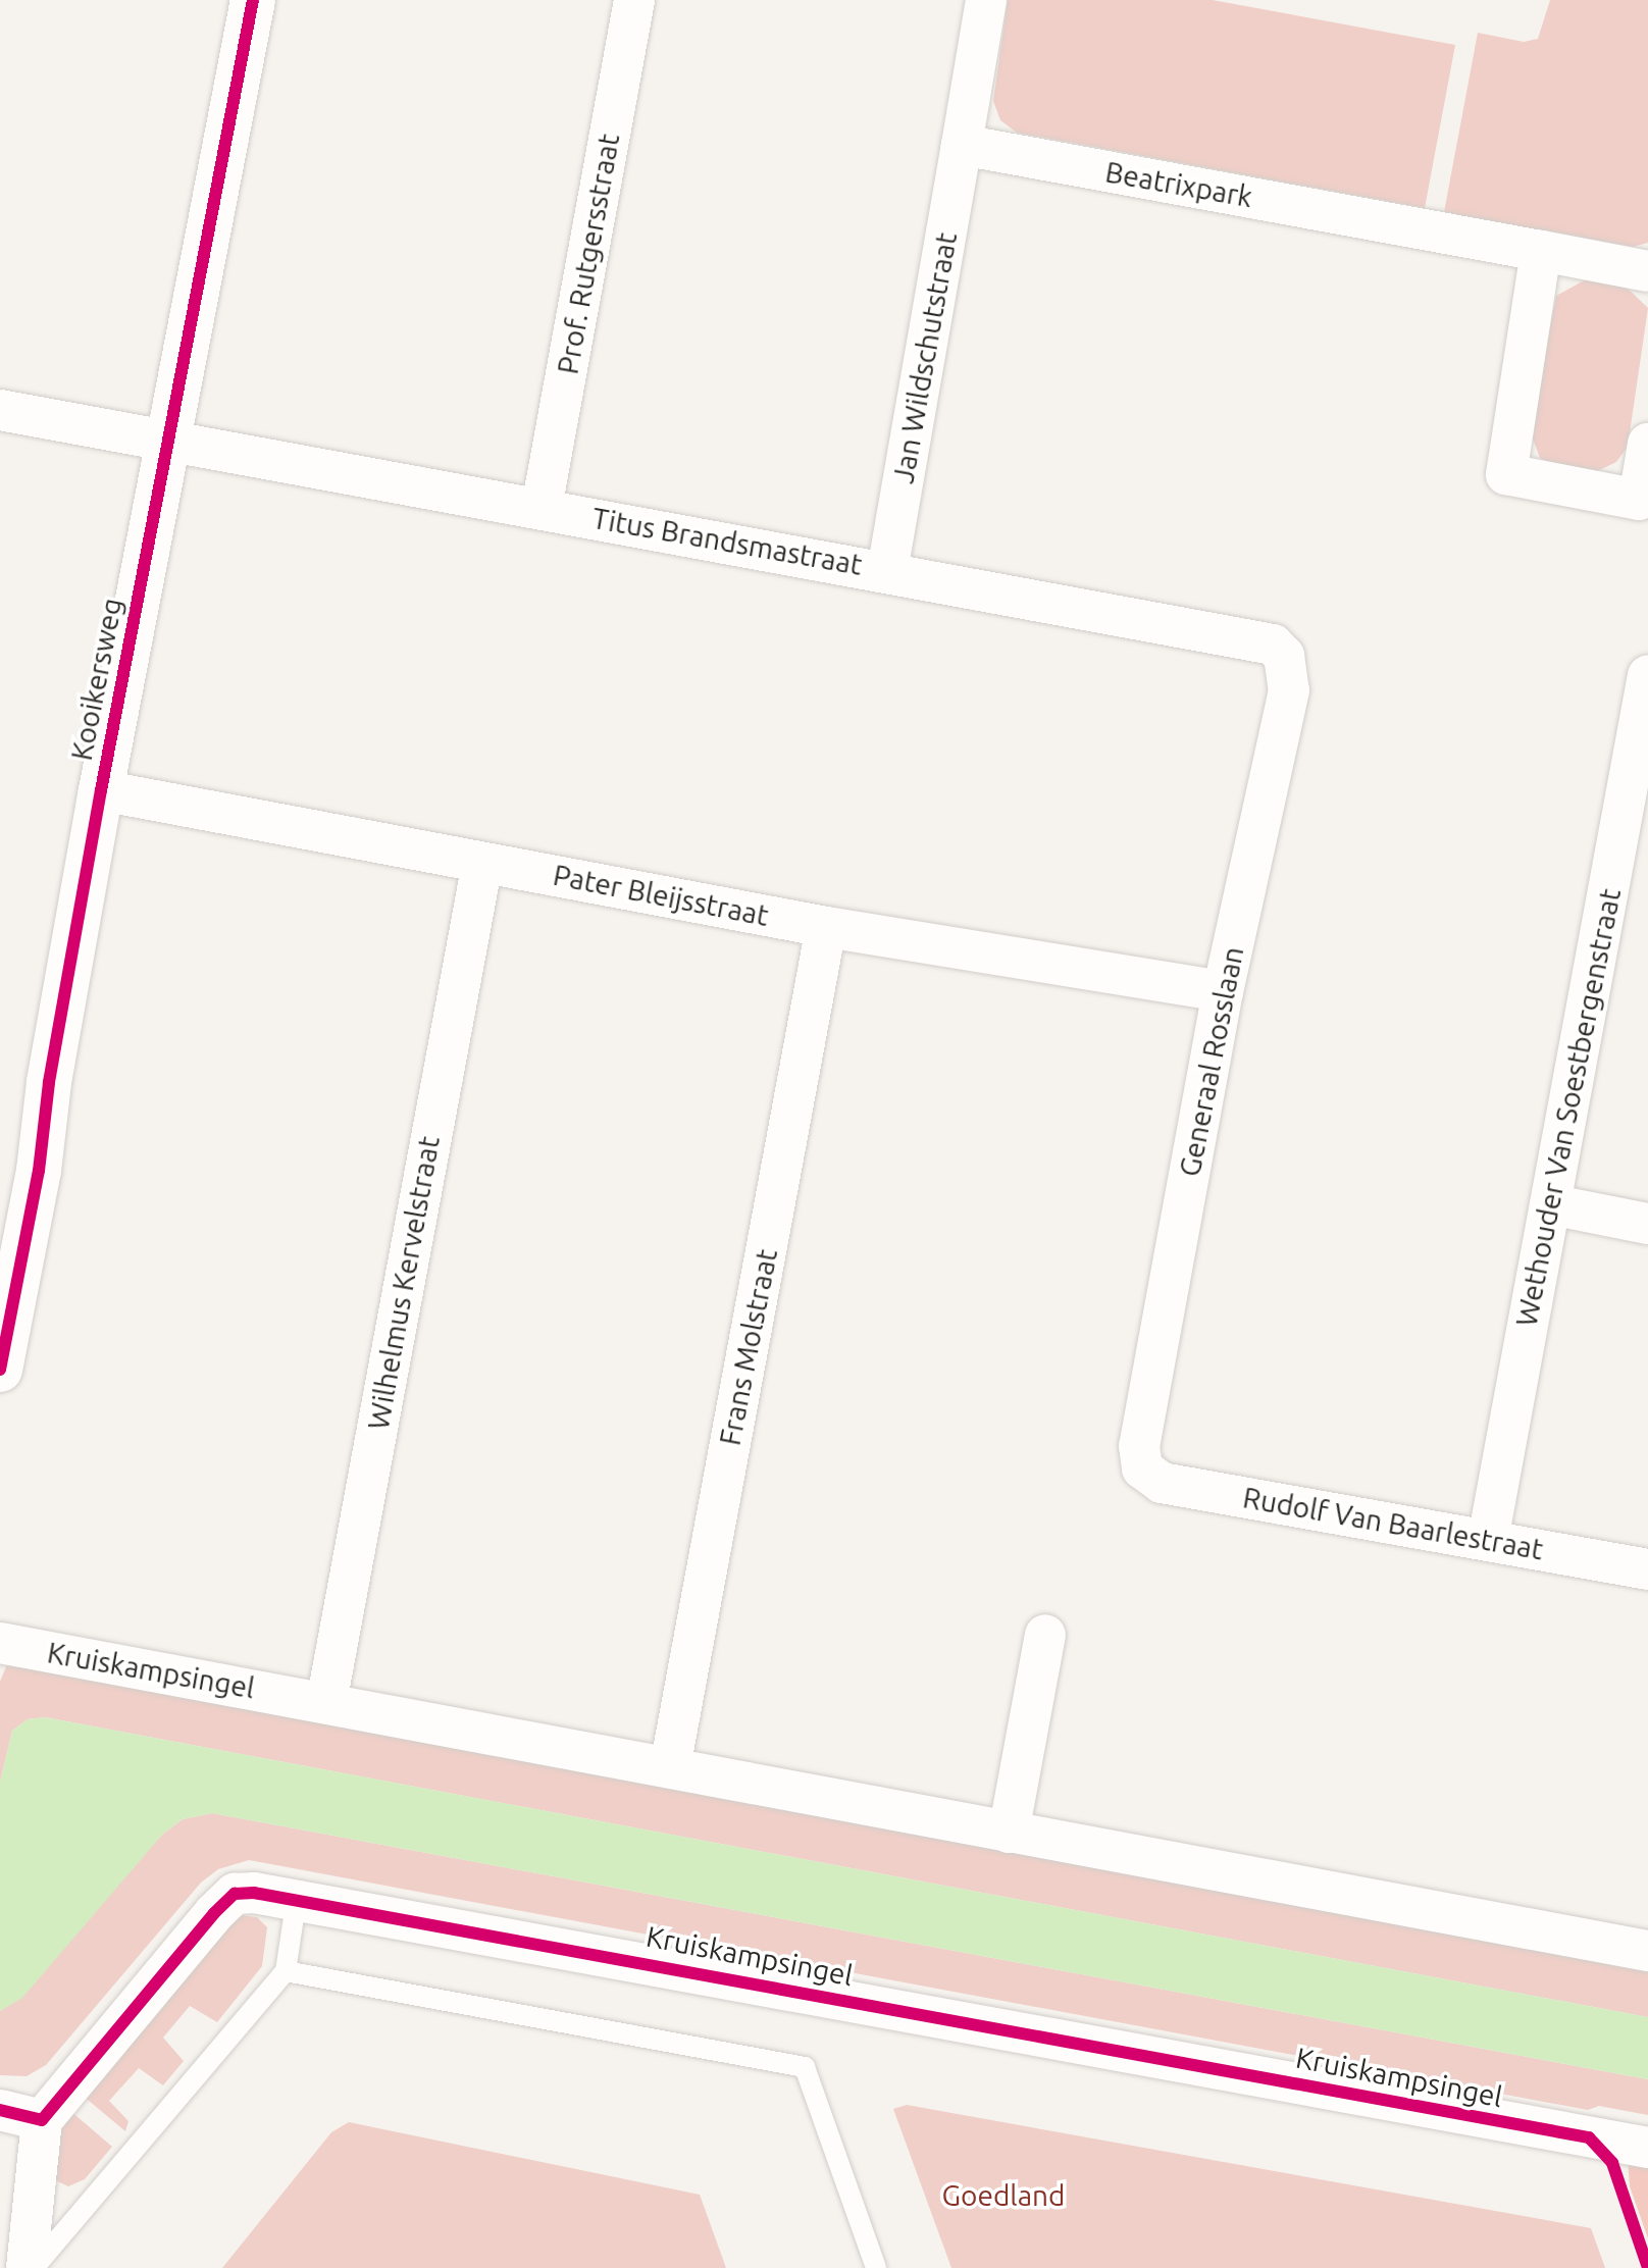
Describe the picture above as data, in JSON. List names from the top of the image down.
{
  "streets": {
    "street": [
      "Beatrixpark",
      "Prof. Rutgersstraat",
      "Jan Wildschutstraat",
      "Titus Brandsmastraat",
      "Kooikersweg",
      "Pater Bleijsstraat",
      "Generaal Rosslaan",
      "Wethouder Van Soestbergenstraat",
      "Wilhelmus Kervelstraat",
      "Frans Molstraat",
      "Rudolf Van Baarlestraat",
      "Kruiskampsingel"
    ]
  },
  "crossings": [
    ["Beatrixpark", "Jan Wildschutstraat"],
    ["Prof. Rutgersstraat", "Titus Brandsmastraat"],
    ["Jan Wildschutstraat", "Titus Brandsmastraat"],
    ["Titus Brandsmastraat", "Kooikersweg"],
    ["Titus Brandsmastraat", "Generaal Rosslaan"],
    ["Kooikersweg", "Pater Bleijsstraat"],
    ["Pater Bleijsstraat", "Generaal Rosslaan"],
    ["Pater Bleijsstraat", "Wilhelmus Kervelstraat"],
    ["Pater Bleijsstraat", "Frans Molstraat"],
    ["Generaal Rosslaan", "Rudolf Van Baarlestraat"],
    ["Wethouder Van Soestbergenstraat", "Rudolf Van Baarlestraat"],
    ["Wilhelmus Kervelstraat", "Kruiskampsingel"],
    ["Frans Molstraat", "Kruiskampsingel"]
  ],
  "parks": ["Goedland"]
}
